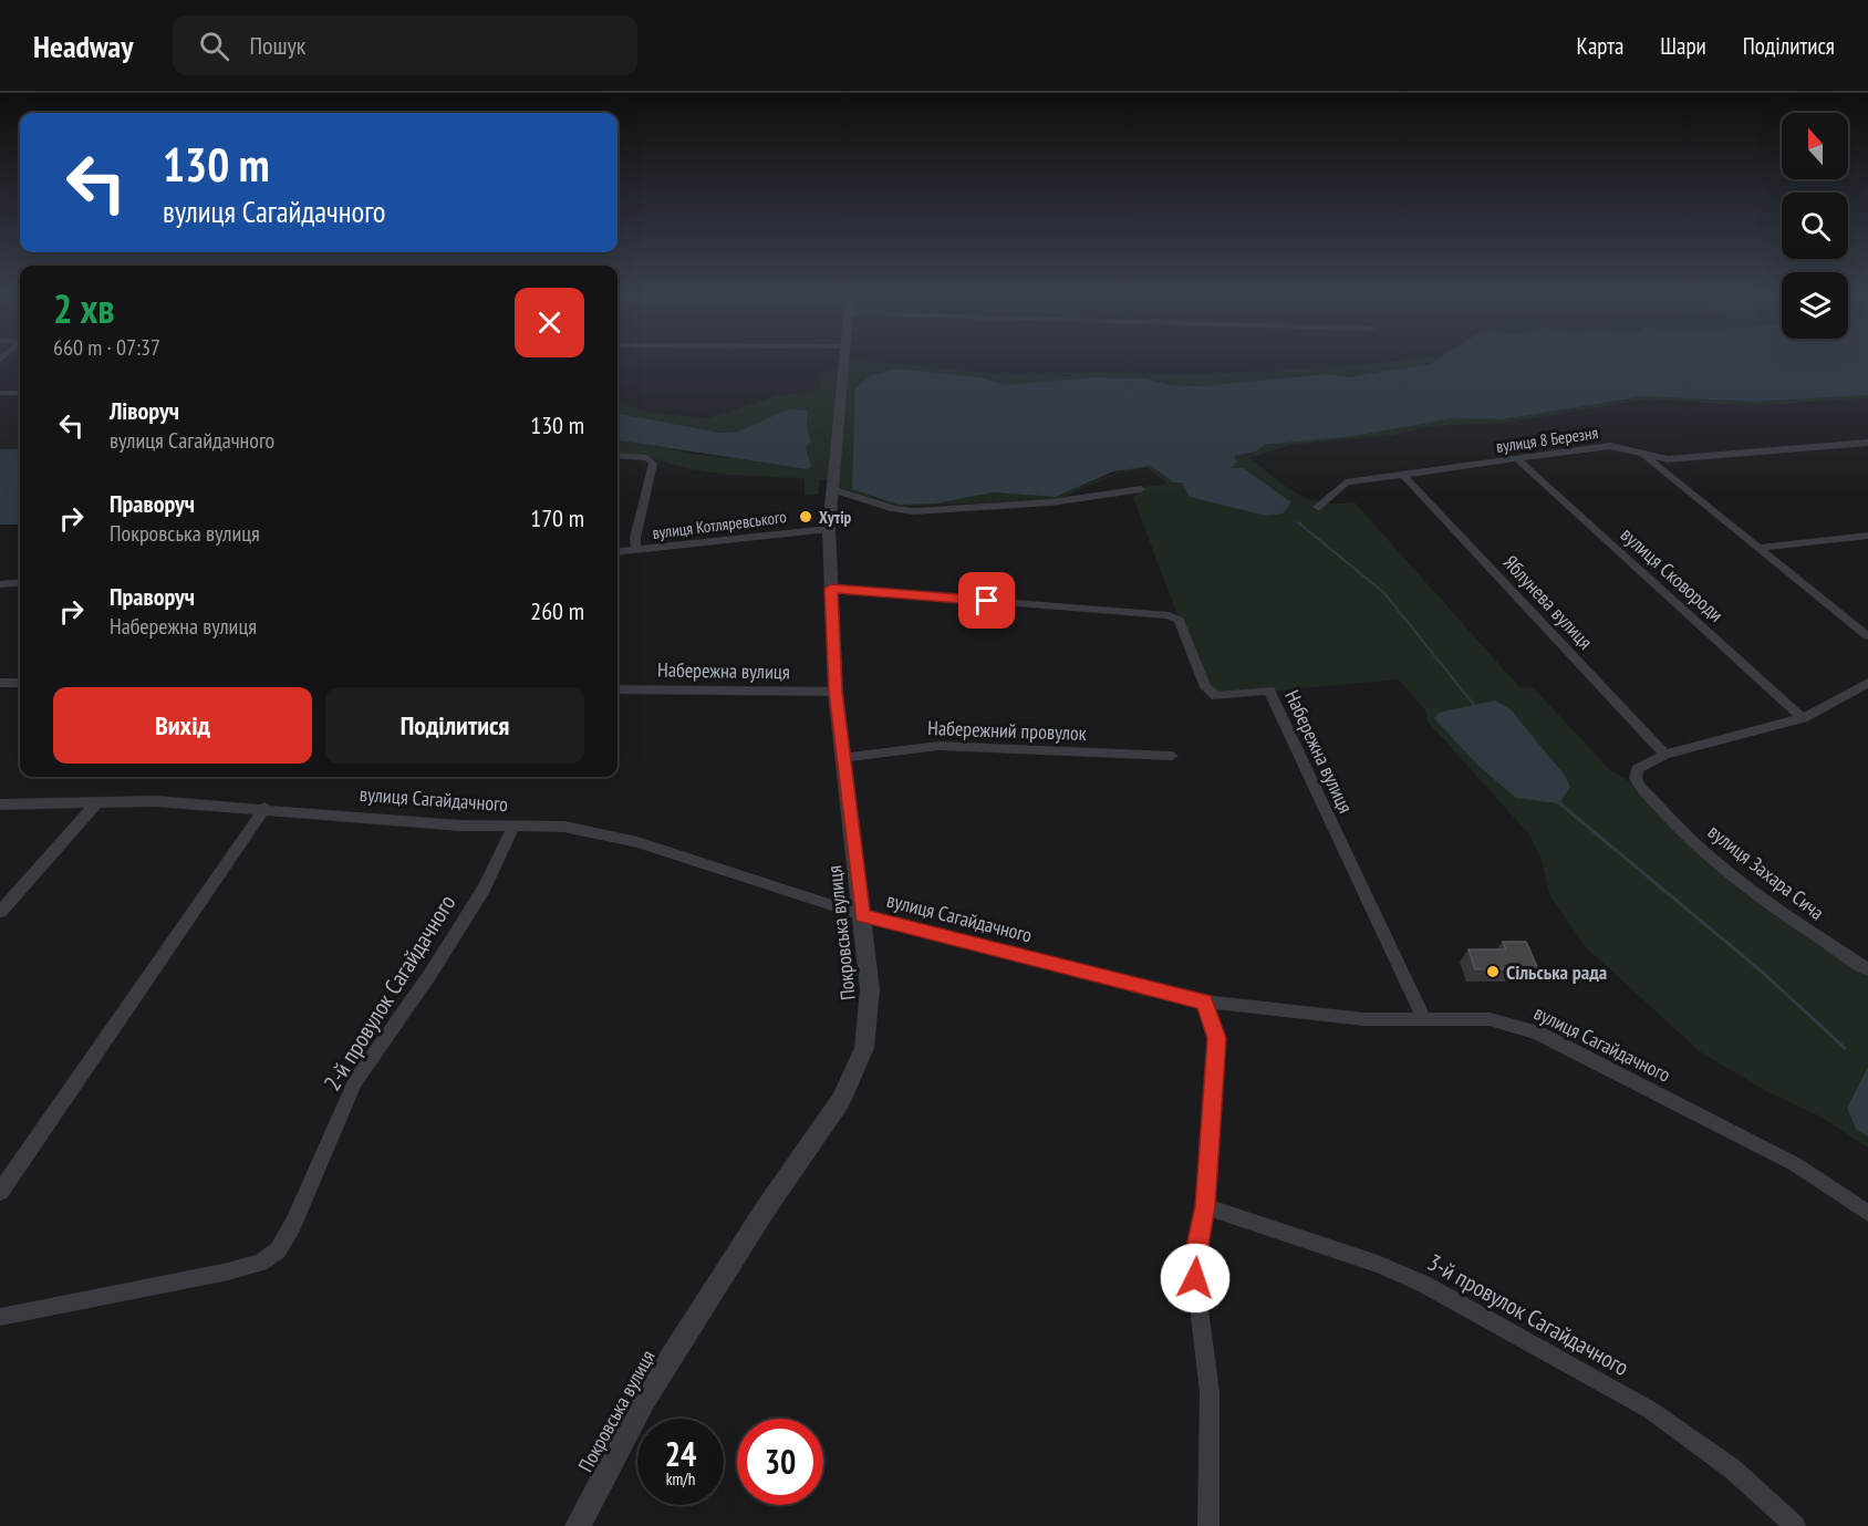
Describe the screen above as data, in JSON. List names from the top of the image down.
{
  "streets": {
    "street": [
      "вулиця 8 Березня",
      "вулиця Котляревського",
      "вулиця Сковороди",
      "Яблунева вулиця",
      "Набережна вулиця",
      "Набережний провулок",
      "вулиця Сагайдачного",
      "вулиця Захара Сича",
      "Покровська вулиця",
      "2-й провулок Сагайдачного",
      "3-й провулок Сагайдачного"
    ]
  },
  "crossings": [
    ["вулиця 8 Березня", "вулиця Сковороди"],
    ["вулиця 8 Березня", "Яблунева вулиця"],
    ["вулиця Котляревського", "Покровська вулиця"],
    ["вулиця Сковороди", "вулиця Захара Сича"],
    ["Яблунева вулиця", "вулиця Захара Сича"],
    ["Набережна вулиця", "вулиця Сагайдачного"],
    ["Набережна вулиця", "Покровська вулиця"],
    ["Набережний провулок", "Покровська вулиця"],
    ["вулиця Сагайдачного", "Покровська вулиця"],
    ["вулиця Сагайдачного", "2-й провулок Сагайдачного"]
  ],
  "places": ["Хутір", "Сільська рада"],
  "north": "top",
  "page": {
    "header": "Headway",
    "search": "Пошук",
    "nav": ["Карта", "Шари", "Поділитися"],
    "turn": ["130 m", "вулиця Сагайдачного"],
    "heading": ["2 хв", "660 m · 07:37"],
    "list": [
      {
        "name": "Ліворуч",
        "note": "вулиця Сагайдачного",
        "value": "130 m"
      },
      {
        "name": "Праворуч",
        "note": "Покровська вулиця",
        "value": "170 m"
      },
      {
        "name": "Праворуч",
        "note": "Набережна вулиця",
        "value": "260 m"
      }
    ],
    "buttons": ["Вихід", "Поділитися"],
    "speed": "24 km/h",
    "limit": "30"
  }
}
